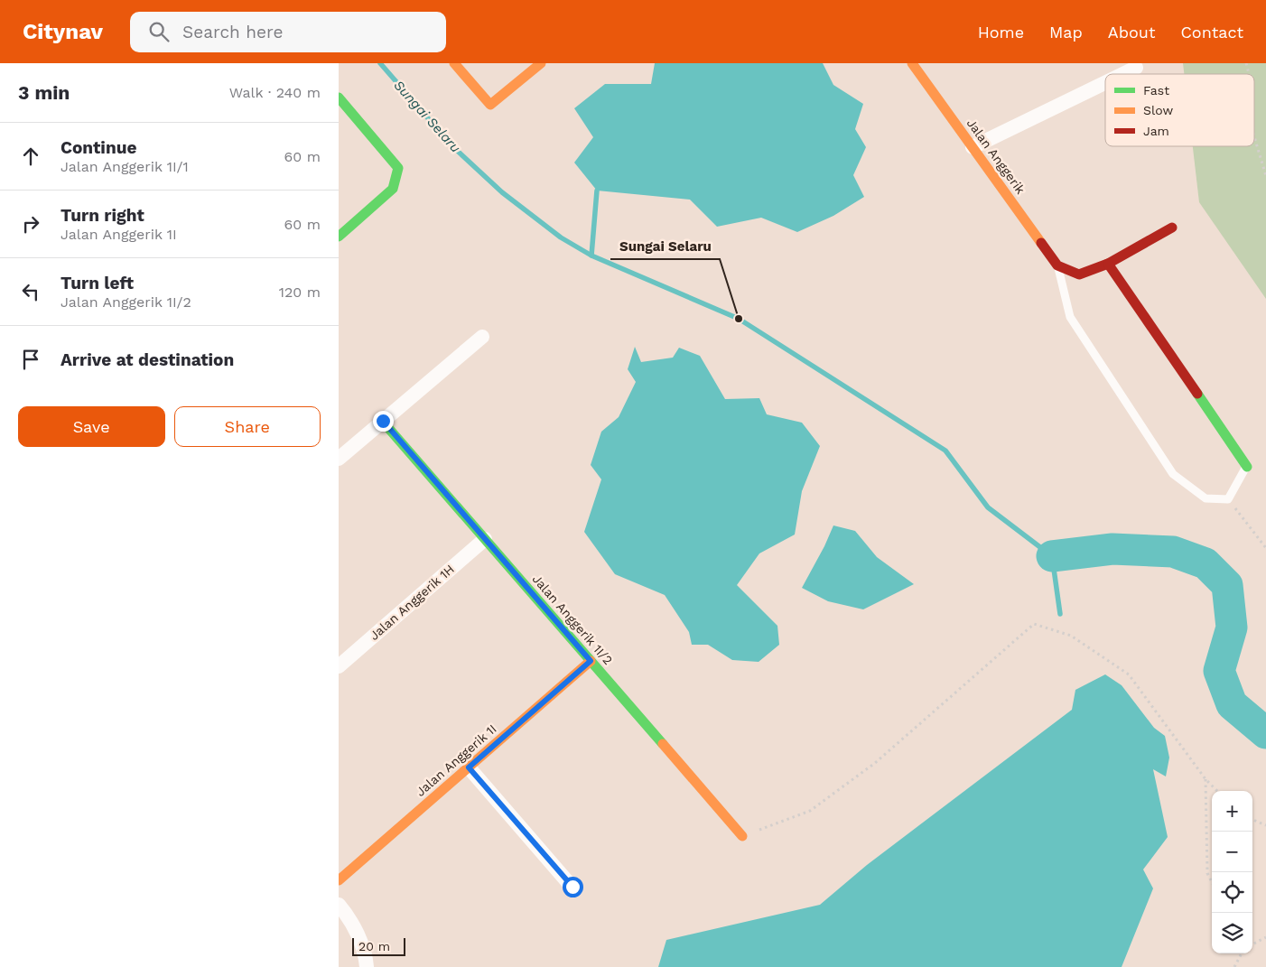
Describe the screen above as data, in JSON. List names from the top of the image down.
{
  "streets": {
    "street": [
      "Jalan Anggerik",
      "Jalan Anggerik 1H",
      "Jalan Anggerik 1I/2",
      "Jalan Anggerik 1I"
    ]
  },
  "crossings": [
    ["Jalan Anggerik 1H", "Jalan Anggerik 1I/2"],
    ["Jalan Anggerik 1I/2", "Jalan Anggerik 1I"]
  ],
  "water": ["Sungai Selaru"],
  "places": ["Sungai Selaru"],
  "legend": ["Fast", "Slow", "Jam"],
  "scale_bar": "20 m",
  "page": {
    "header": "Citynav",
    "search": "Search here",
    "nav": [
      "Home",
      "Map",
      "About",
      "Contact"
    ],
    "heading": ["3 min", "Walk · 240 m"],
    "list": [
      ["Continue", "Jalan Anggerik 1I/1", "60 m"],
      ["Turn right", "Jalan Anggerik 1I", "60 m"],
      ["Turn left", "Jalan Anggerik 1I/2", "120 m"],
      "Arrive at destination"
    ],
    "buttons": ["Save", "Share"],
    "map_buttons": ["+", "−"],
    "scale": "20 m"
  }
}
